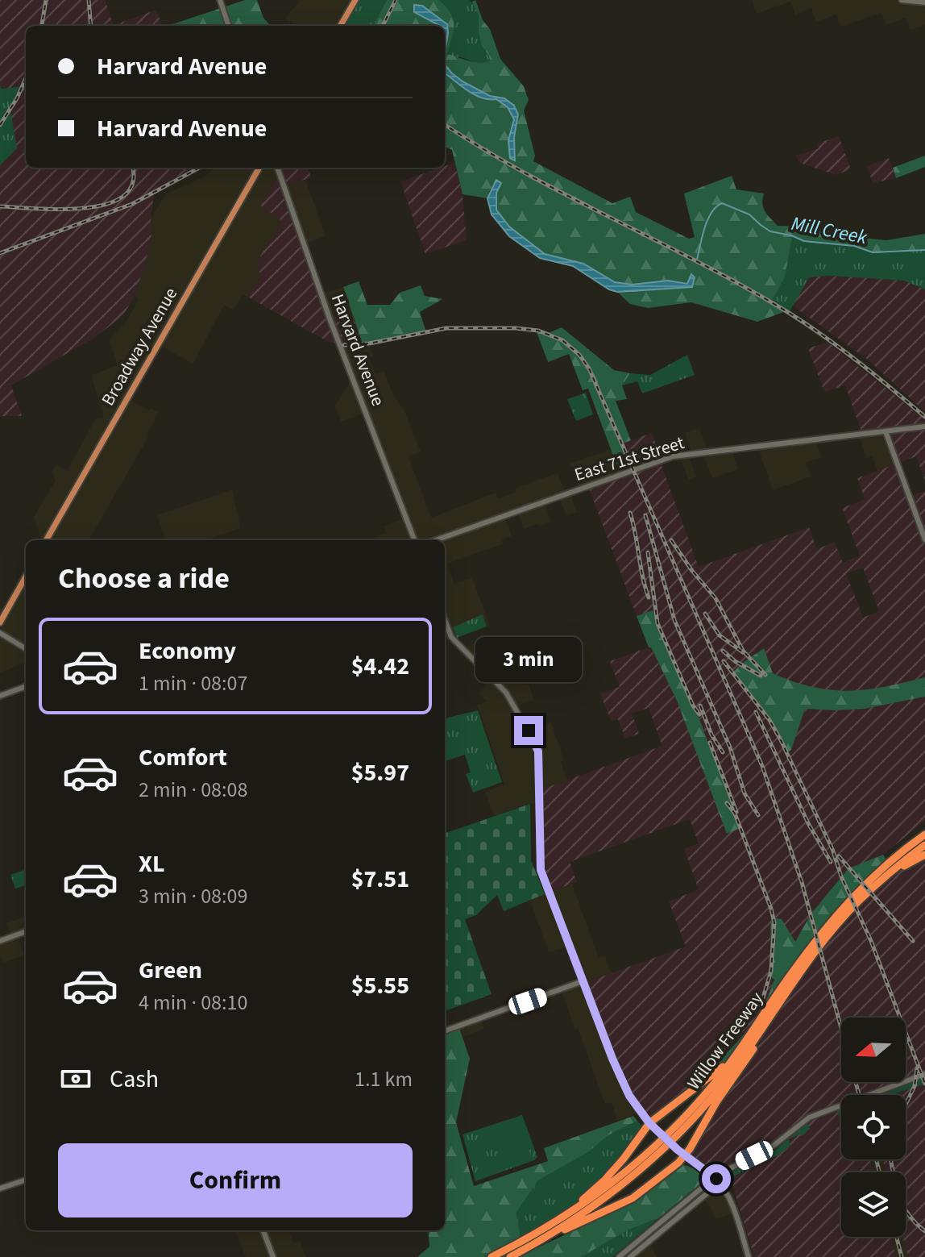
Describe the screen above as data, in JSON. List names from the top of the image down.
{
  "streets": {
    "highway": ["Willow Freeway"],
    "main road": ["Broadway Avenue", "Harvard Avenue", "East 71st Street"]
  },
  "water": ["Mill Creek"],
  "north": "left",
  "page": {
    "banner": ["Harvard Avenue", "Harvard Avenue"],
    "heading": "Choose a ride",
    "list": [
      {
        "name": "Economy",
        "note": "1 min · 08:07",
        "value": "$4.42"
      },
      {
        "name": "Comfort",
        "note": "2 min · 08:08",
        "value": "$5.97"
      },
      {
        "name": "XL",
        "note": "3 min · 08:09",
        "value": "$7.51"
      },
      {
        "name": "Green",
        "note": "4 min · 08:10",
        "value": "$5.55"
      }
    ],
    "bubble": "3 min",
    "pay": ["Cash", "1.1 km"],
    "buttons": "Confirm"
  }
}
